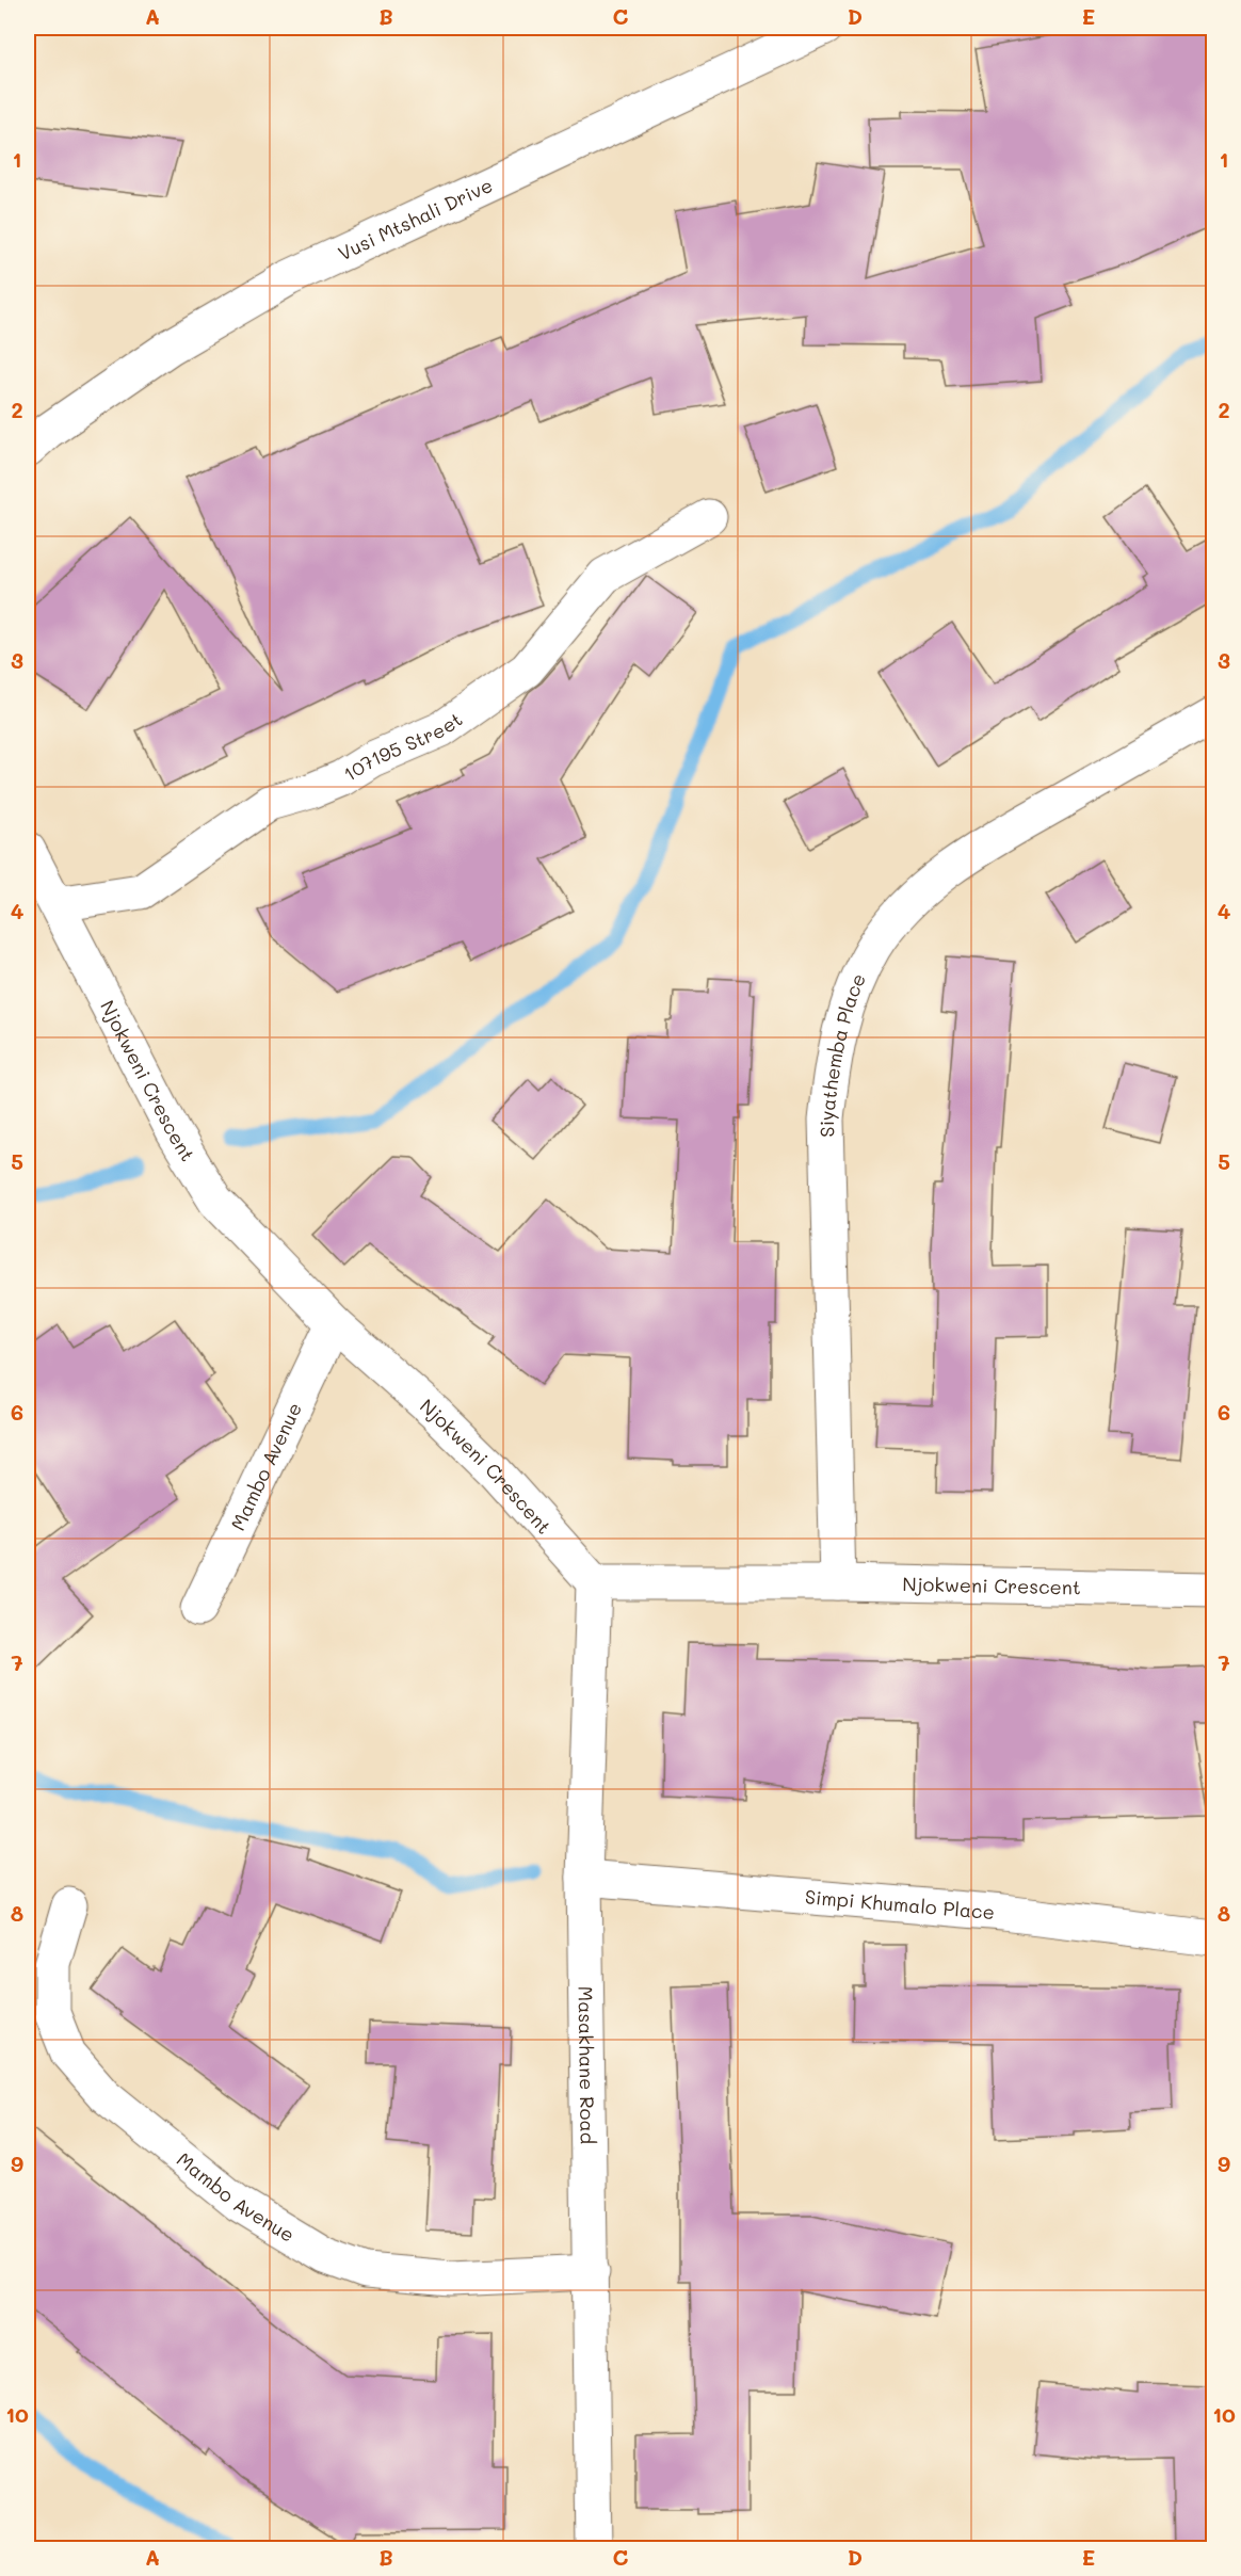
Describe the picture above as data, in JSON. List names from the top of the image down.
{
  "streets": {
    "street": [
      "Vusi Mtshali Drive",
      "107195 Street",
      "Siyathemba Place",
      "Njokweni Crescent",
      "Mambo Avenue",
      "Simpi Khumalo Place",
      "Masakhane Road"
    ]
  },
  "crossings": [
    ["107195 Street", "Njokweni Crescent"],
    ["Siyathemba Place", "Njokweni Crescent"],
    ["Njokweni Crescent", "Mambo Avenue"],
    ["Njokweni Crescent", "Masakhane Road"],
    ["Mambo Avenue", "Masakhane Road"],
    ["Simpi Khumalo Place", "Masakhane Road"]
  ],
  "grid": {
    "columns": [
      "A",
      "B",
      "C",
      "D",
      "E"
    ],
    "rows": [
      "1",
      "2",
      "3",
      "4",
      "5",
      "6",
      "7",
      "8",
      "9",
      "10"
    ]
  }
}
